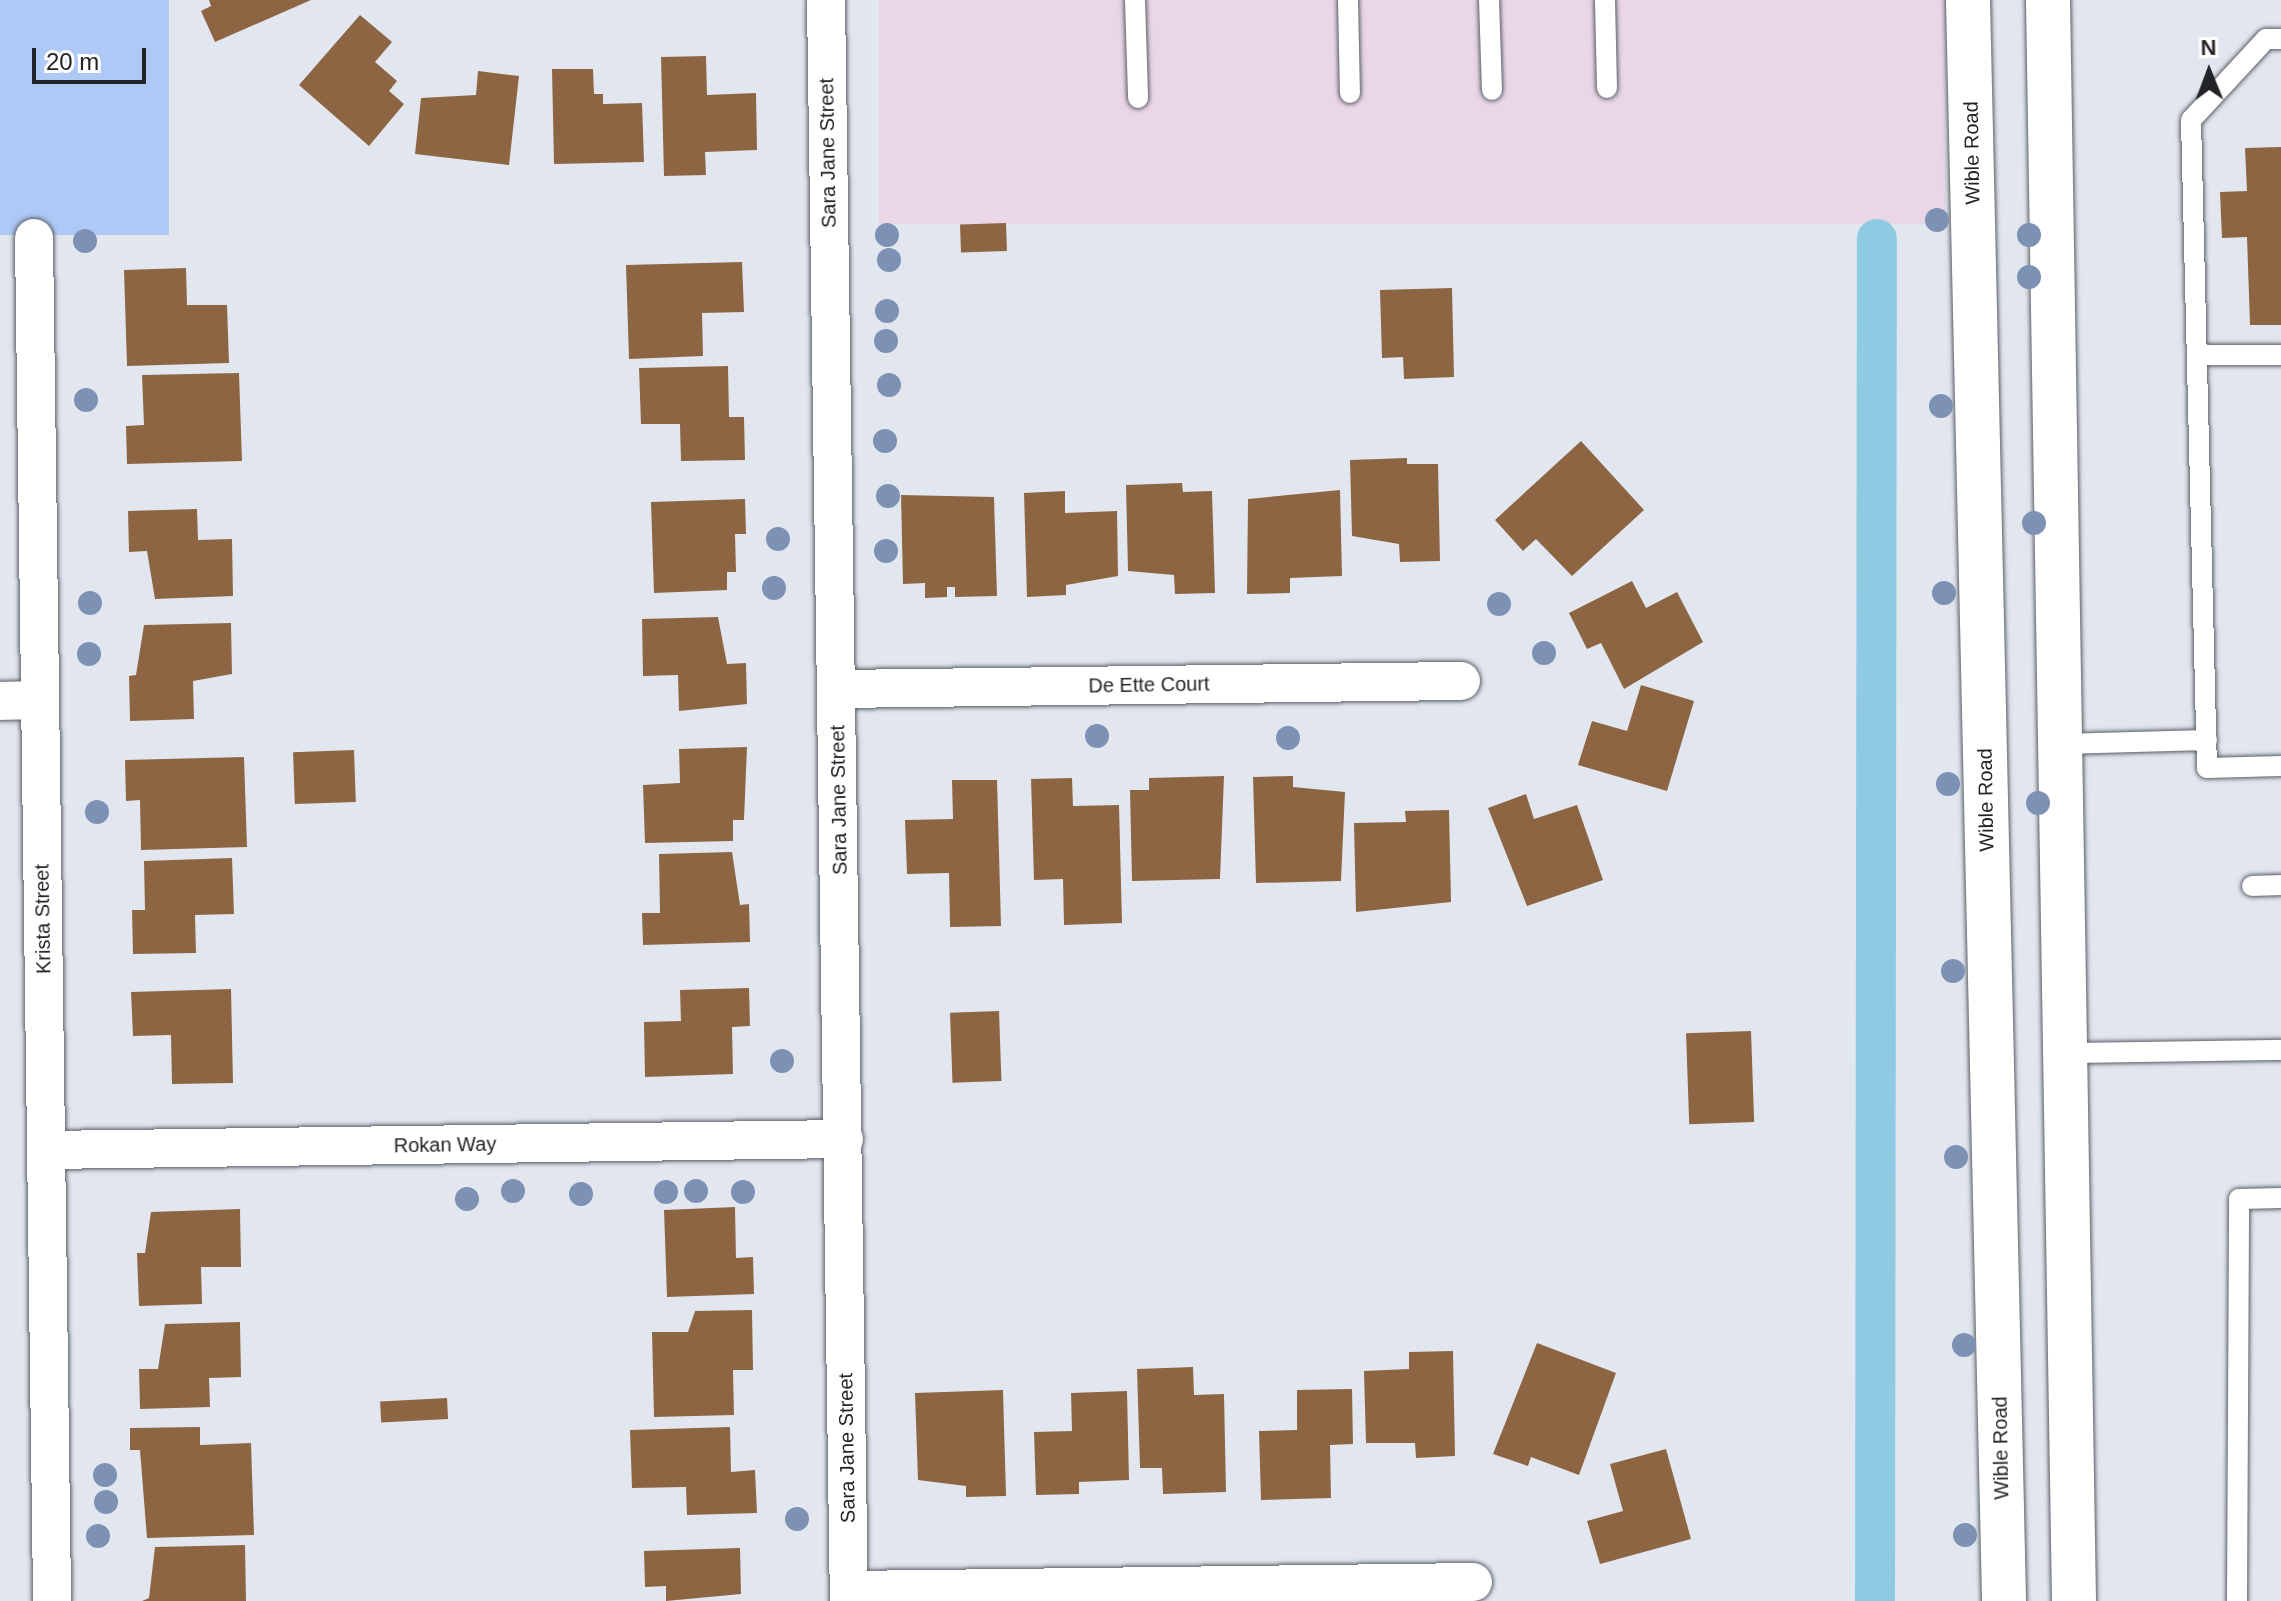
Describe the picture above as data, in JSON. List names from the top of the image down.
{
  "streets": {
    "street": [
      "Sara Jane Street",
      "Wible Road",
      "De Ette Court",
      "Krista Street",
      "Rokan Way"
    ]
  },
  "crossings": [
    ["Sara Jane Street", "De Ette Court"],
    ["Sara Jane Street", "Rokan Way"],
    ["Krista Street", "Rokan Way"]
  ],
  "scale_bar": "20 m",
  "north": "top"
}
